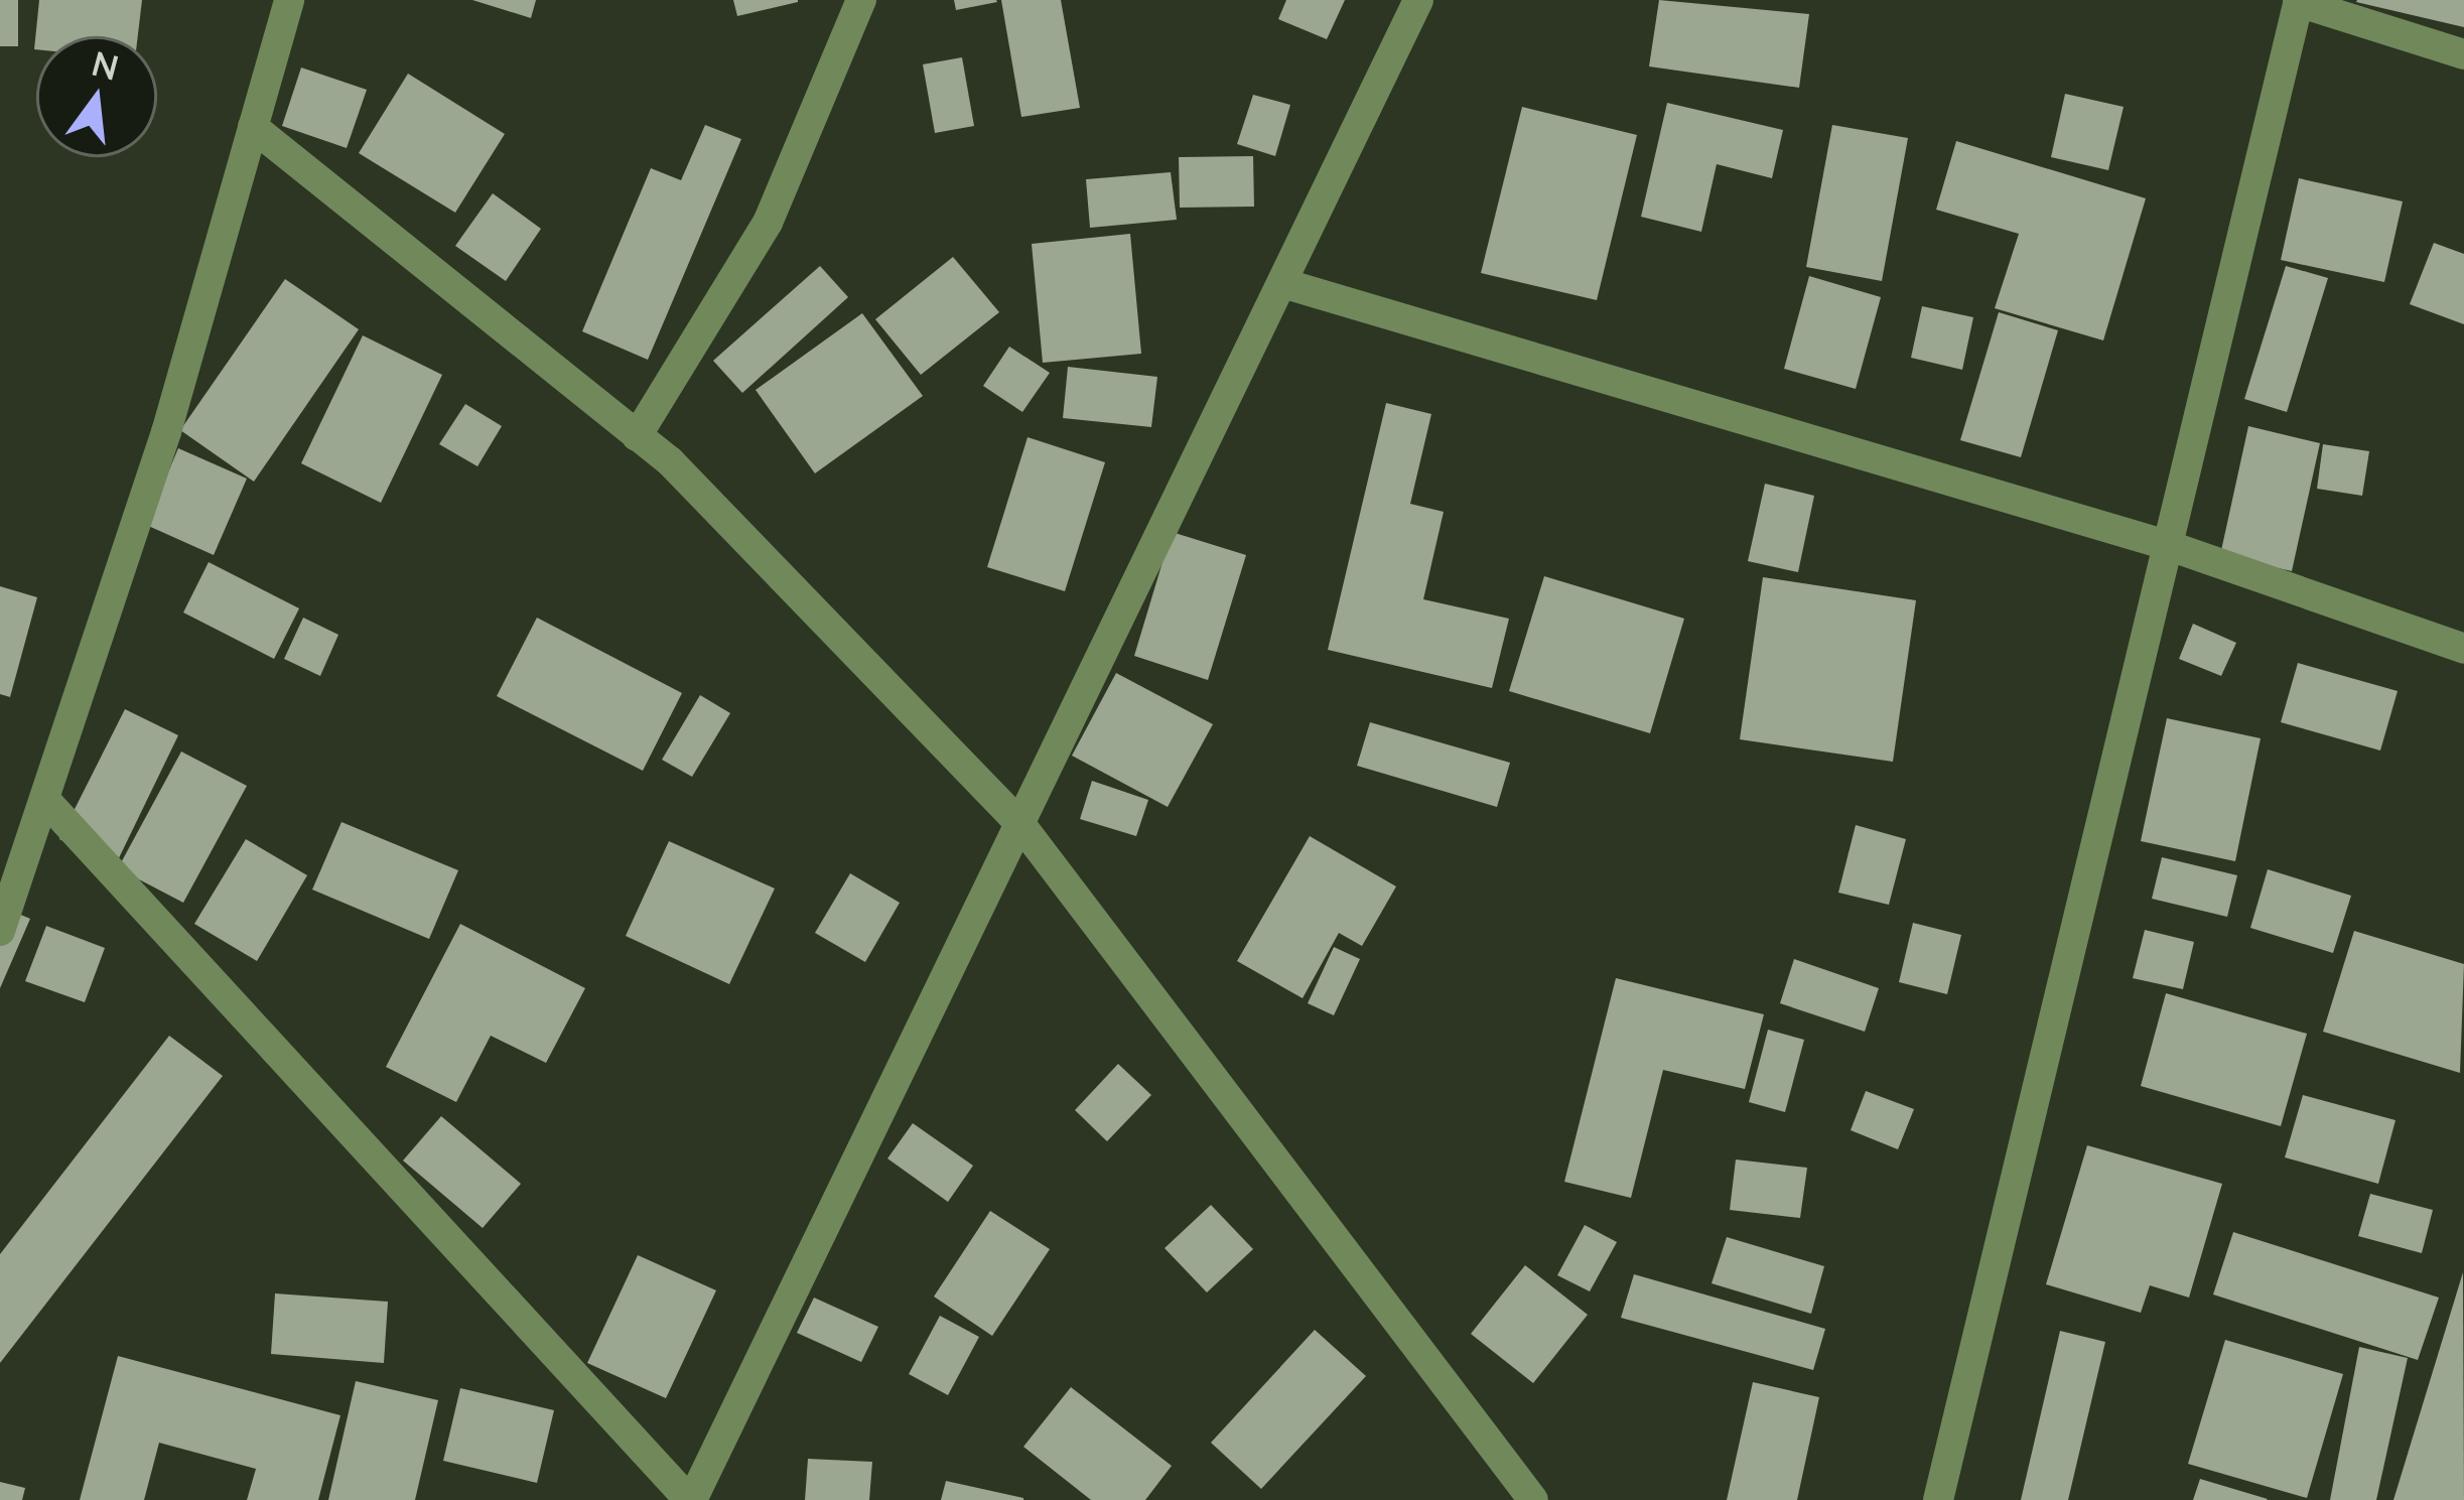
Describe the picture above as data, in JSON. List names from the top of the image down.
{
  "north": "top"
}
